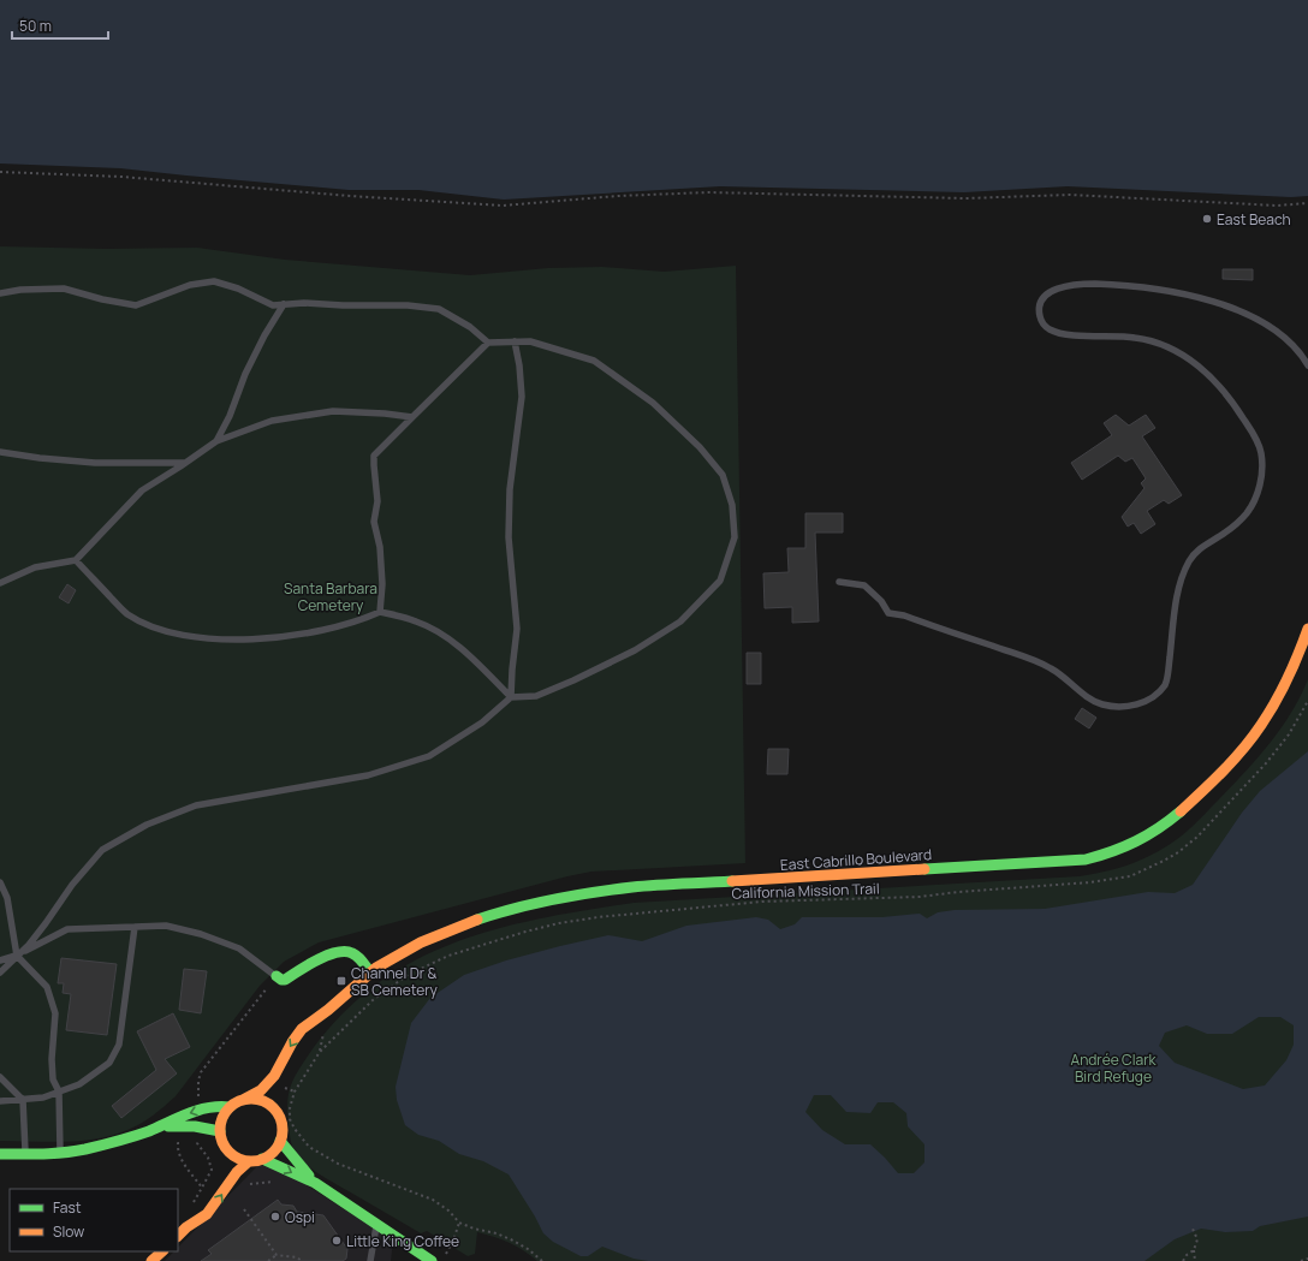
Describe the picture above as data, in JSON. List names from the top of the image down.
{
  "streets": {
    "main road": ["East Cabrillo Boulevard"],
    "path": ["California Mission Trail"]
  },
  "crossings": [
    ["East Cabrillo Boulevard", "California Mission Trail"]
  ],
  "parks": ["Santa Barbara Cemetery", "Andrée Clark Bird Refuge"],
  "places": {
    "other": ["East Beach", "Ospi", "Little King Coffee"],
    "transit": ["Channel Dr & SB Cemetery"]
  },
  "legend": ["Fast", "Slow"],
  "scale_bar": "50 m"
}
